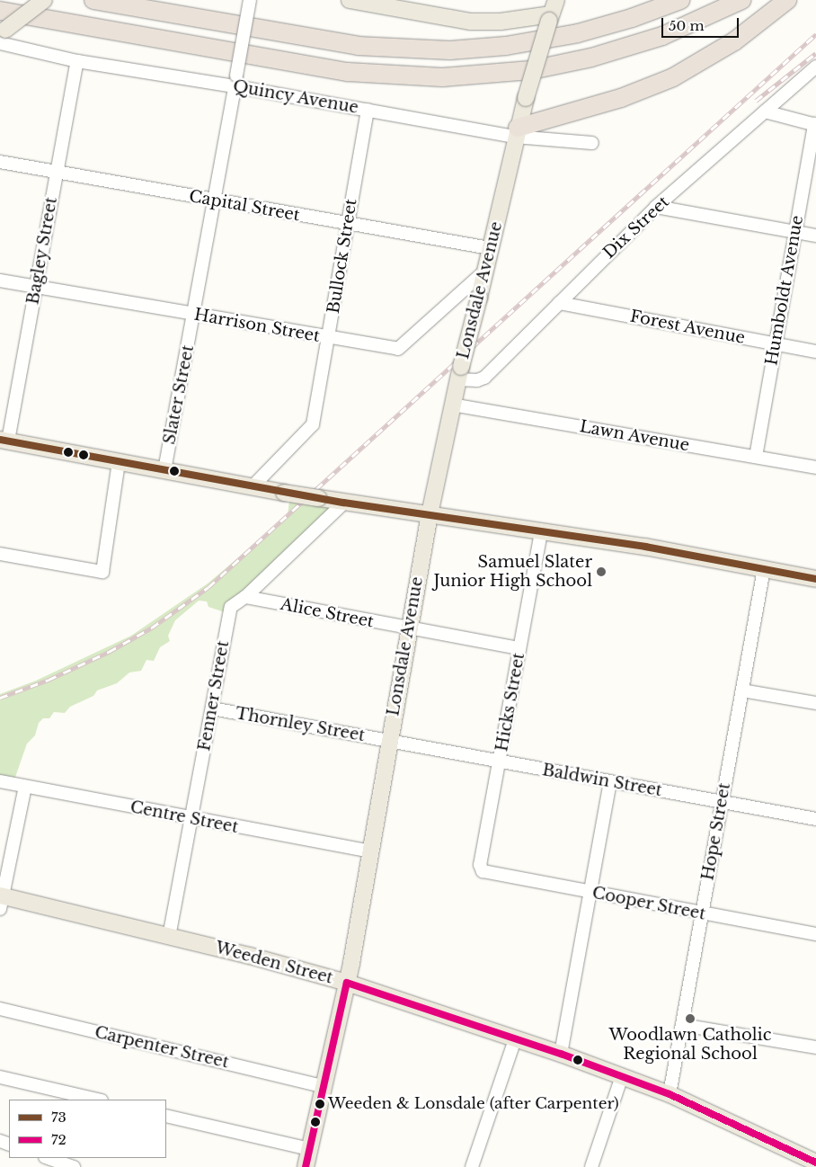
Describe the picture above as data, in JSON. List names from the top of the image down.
{
  "streets": {
    "main road": ["Lonsdale Avenue", "Weeden Street"],
    "street": [
      "Quincy Avenue",
      "Capital Street",
      "Dix Street",
      "Bagley Street",
      "Bullock Street",
      "Humboldt Avenue",
      "Harrison Street",
      "Forest Avenue",
      "Slater Street",
      "Lawn Avenue",
      "Alice Street",
      "Fenner Street",
      "Hicks Street",
      "Thornley Street",
      "Baldwin Street",
      "Centre Street",
      "Hope Street",
      "Cooper Street",
      "Carpenter Street"
    ]
  },
  "crossings": [
    ["Quincy Avenue", "Bagley Street"],
    ["Quincy Avenue", "Bullock Street"],
    ["Quincy Avenue", "Lonsdale Avenue"],
    ["Quincy Avenue", "Slater Street"],
    ["Capital Street", "Bagley Street"],
    ["Capital Street", "Bullock Street"],
    ["Capital Street", "Lonsdale Avenue"],
    ["Capital Street", "Slater Street"],
    ["Dix Street", "Lonsdale Avenue"],
    ["Dix Street", "Forest Avenue"],
    ["Bagley Street", "Harrison Street"],
    ["Bullock Street", "Harrison Street"],
    ["Lonsdale Avenue", "Harrison Street"],
    ["Lonsdale Avenue", "Lawn Avenue"],
    ["Lonsdale Avenue", "Alice Street"],
    ["Lonsdale Avenue", "Thornley Street"],
    ["Lonsdale Avenue", "Baldwin Street"],
    ["Lonsdale Avenue", "Centre Street"],
    ["Lonsdale Avenue", "Weeden Street"],
    ["Lonsdale Avenue", "Carpenter Street"],
    ["Humboldt Avenue", "Forest Avenue"],
    ["Humboldt Avenue", "Lawn Avenue"],
    ["Harrison Street", "Slater Street"],
    ["Alice Street", "Fenner Street"],
    ["Alice Street", "Hicks Street"],
    ["Fenner Street", "Thornley Street"],
    ["Fenner Street", "Centre Street"],
    ["Fenner Street", "Weeden Street"],
    ["Hicks Street", "Baldwin Street"],
    ["Hicks Street", "Cooper Street"],
    ["Thornley Street", "Baldwin Street"],
    ["Baldwin Street", "Hope Street"],
    ["Hope Street", "Cooper Street"],
    ["Hope Street", "Weeden Street"]
  ],
  "places": ["Samuel Slater Junior High School", "Woodlawn Catholic Regional School", "Weeden & Lonsdale (after Carpenter)"],
  "lines": ["transit line 73", "transit line 72"],
  "legend": ["73", "72"],
  "scale_bar": "50 m"
}
